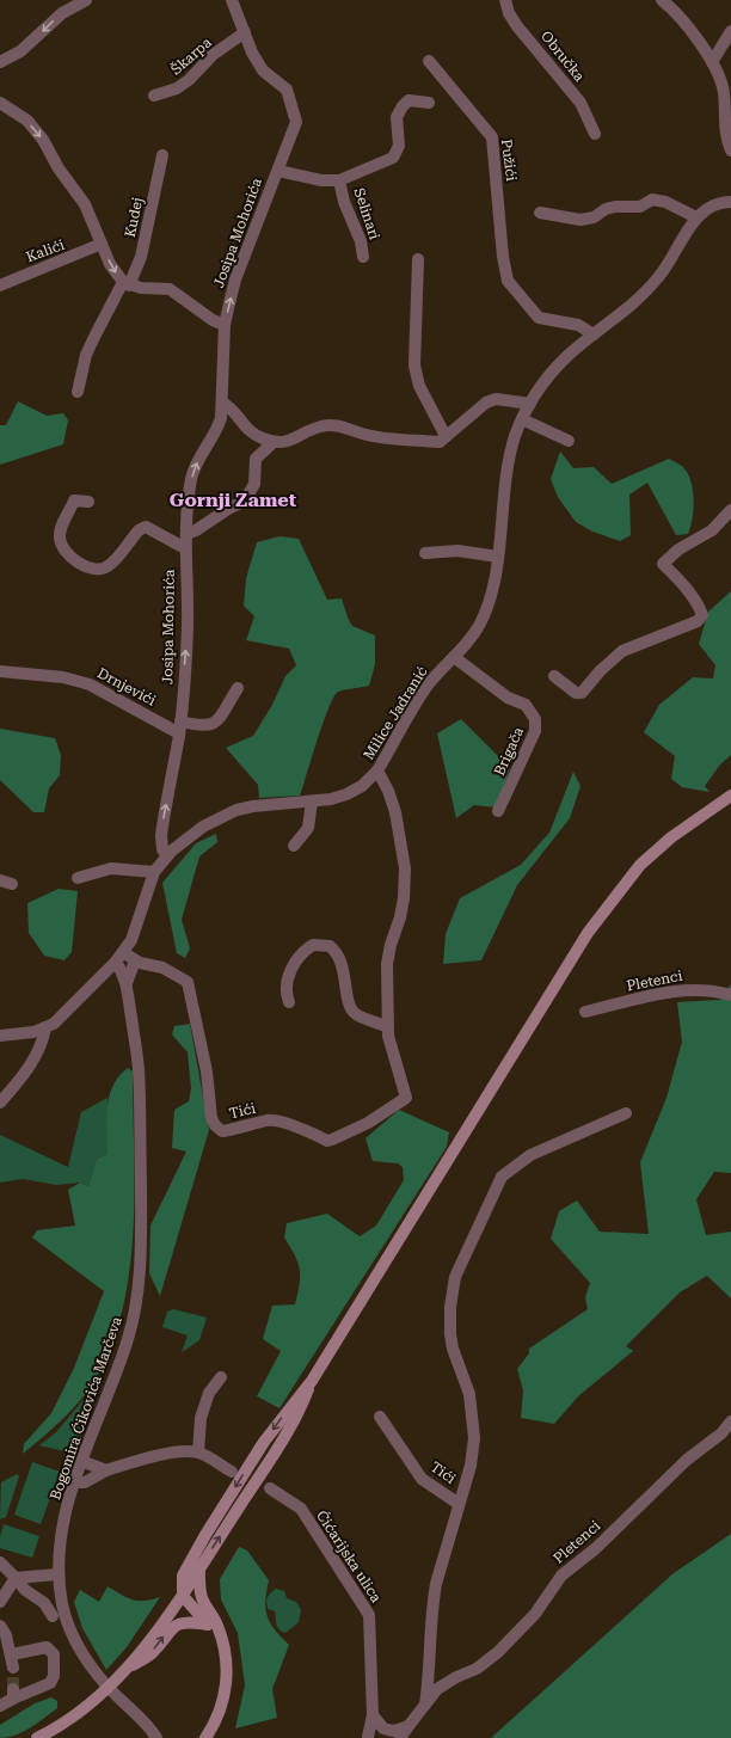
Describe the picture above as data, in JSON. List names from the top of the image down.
{
  "streets": {
    "street": [
      "Škarpa",
      "Obručka",
      "Pužići",
      "Selinari",
      "Kudej",
      "Josipa Mohorića",
      "Kalići",
      "Drnjevići",
      "Milice Jadranić",
      "Brigača",
      "Pletenci",
      "Tići",
      "Bogomira Ćikovića Marčeva",
      "Ćićarijska ulica"
    ]
  },
  "crossings": [
    ["Škarpa", "Josipa Mohorića"],
    ["Pužići", "Milice Jadranić"],
    ["Selinari", "Josipa Mohorića"],
    ["Josipa Mohorića", "Drnjevići"],
    ["Josipa Mohorića", "Milice Jadranić"],
    ["Milice Jadranić", "Brigača"],
    ["Milice Jadranić", "Tići"],
    ["Pletenci", "Tići"],
    ["Tići", "Bogomira Ćikovića Marčeva"]
  ],
  "one_way": ["Josipa Mohorića"],
  "districts": ["Gornji Zamet"]
}
